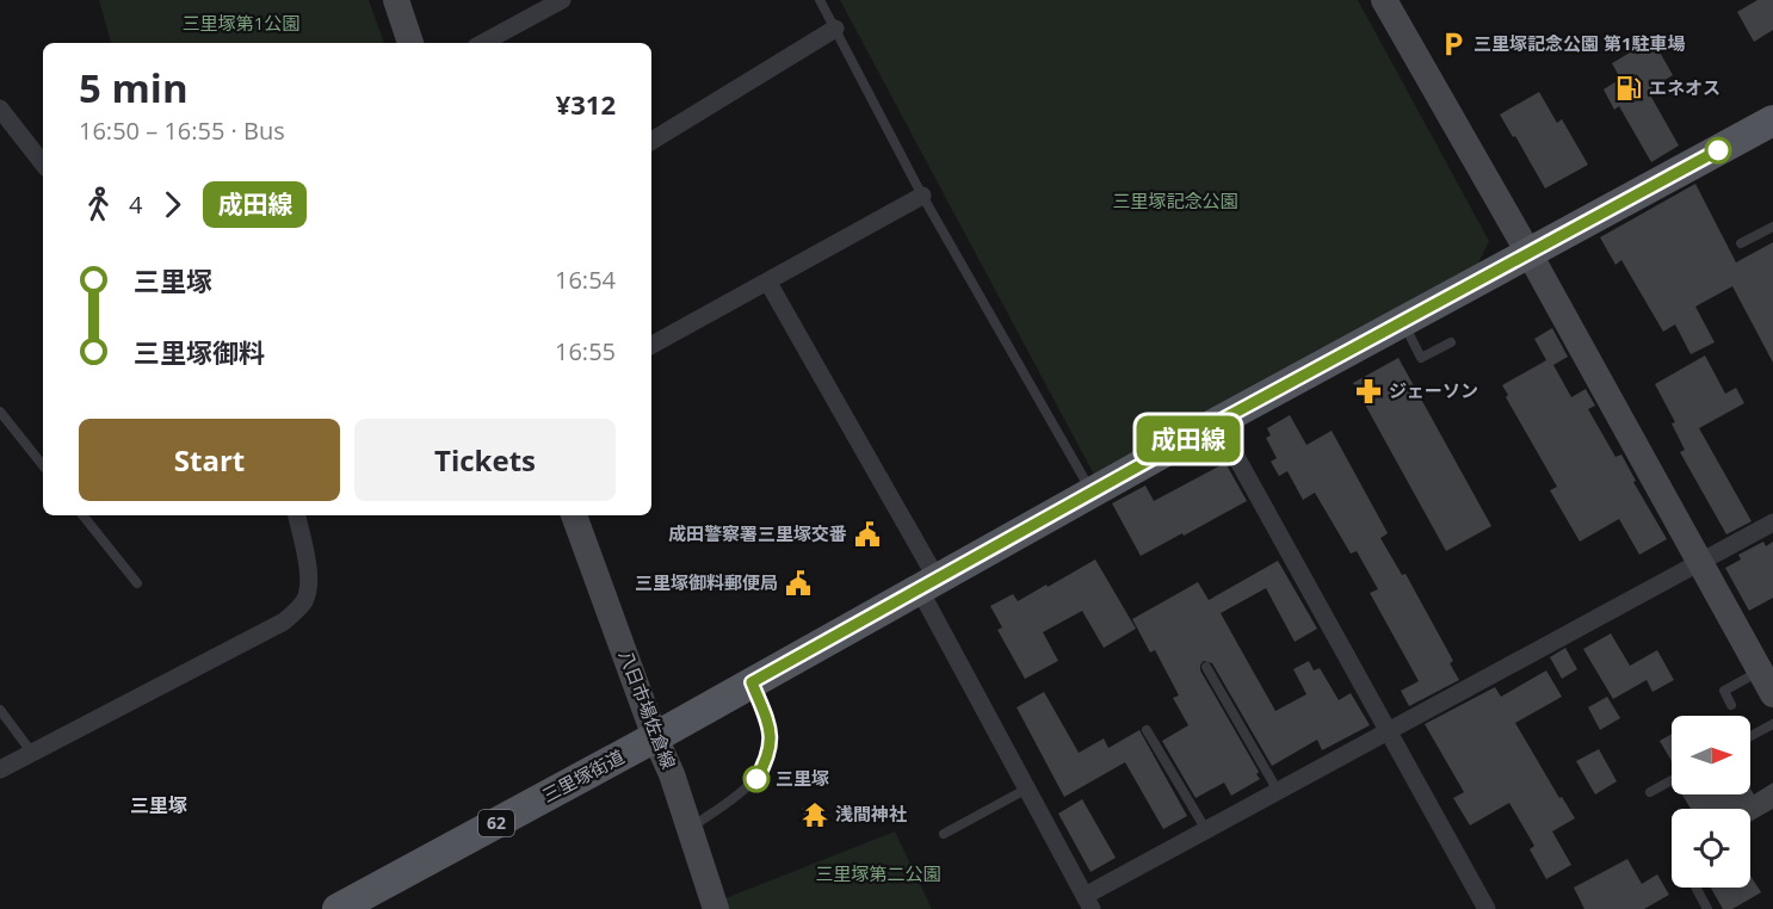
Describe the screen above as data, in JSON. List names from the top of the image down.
{
  "streets": {
    "main road": ["三里塚街道", "62"],
    "street": ["八日市場佐倉線"]
  },
  "crossings": [
    ["八日市場佐倉線", "三里塚街道"],
    ["三里塚街道", "62"]
  ],
  "districts": ["三里塚"],
  "parks": ["三里塚第1公園", "三里塚記念公園", "三里塚第二公園"],
  "places": {
    "parking": ["三里塚記念公園 第1駐車場"],
    "fuel station": ["エネオス"],
    "pharmacy": ["ジェーソン"],
    "public building": ["成田警察署三里塚交番", "三里塚御料郵便局"],
    "other": ["三里塚"],
    "temple": ["浅間神社"]
  },
  "lines": ["bus line 成田線"],
  "north": "right",
  "page": {
    "on_map": "成田線",
    "heading": ["5 min", "16:50 – 16:55 · Bus", "¥312"],
    "legs": ["4", "成田線"],
    "list": [
      {
        "name": "三里塚",
        "value": "16:54"
      },
      {
        "name": "三里塚御料",
        "value": "16:55"
      }
    ],
    "buttons": ["Start", "Tickets"]
  }
}
